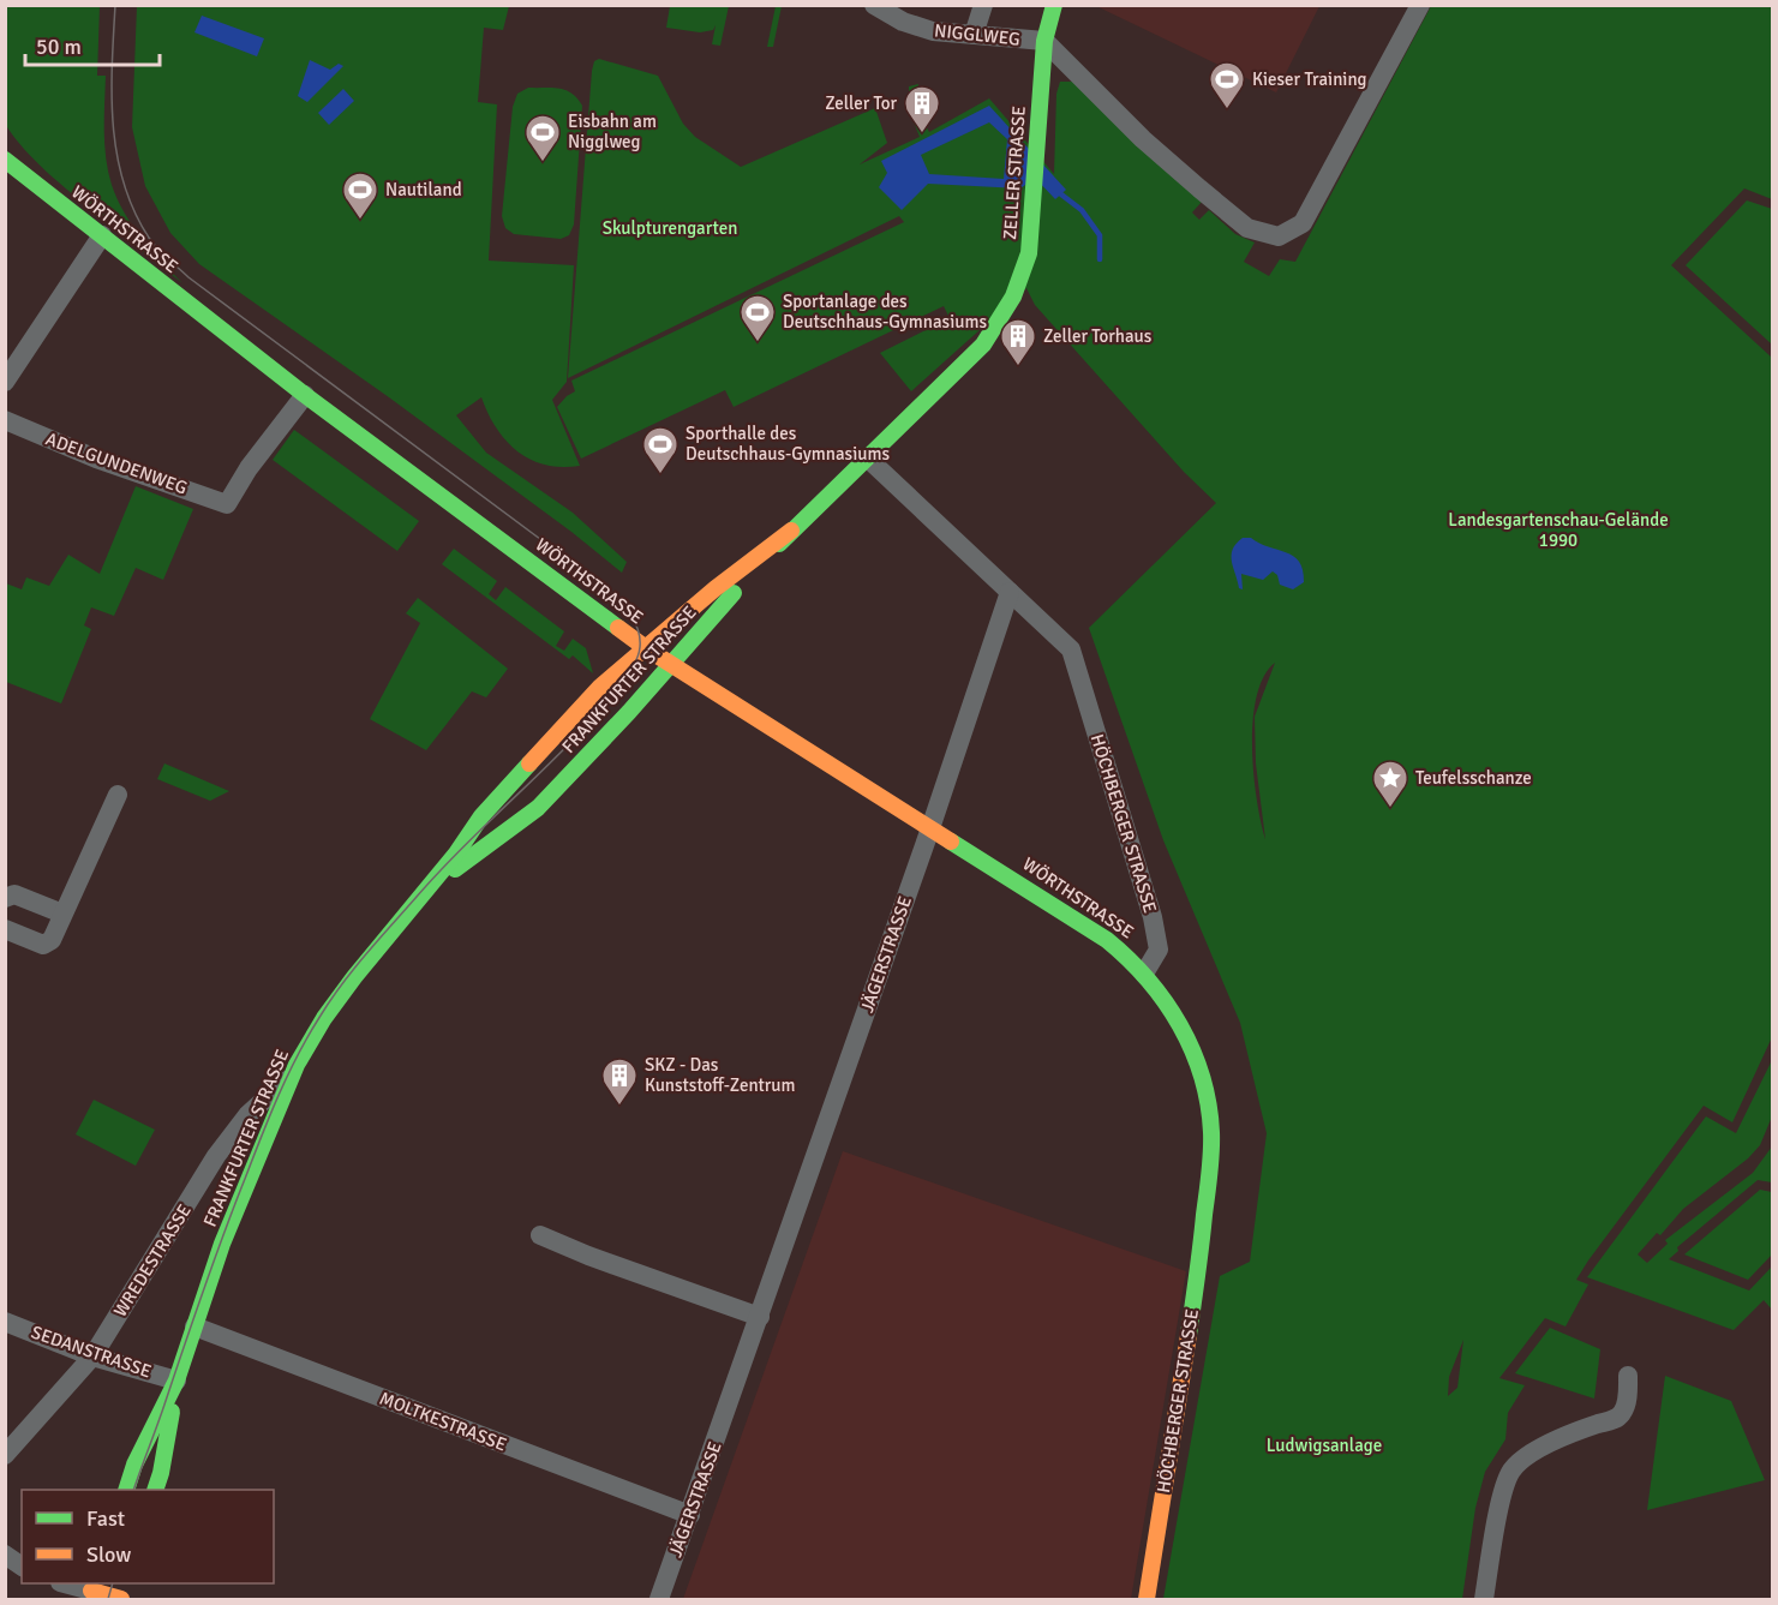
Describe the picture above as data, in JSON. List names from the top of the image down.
{
  "streets": {
    "street": [
      "NIGGLWEG",
      "ZELLER STRASSE",
      "WÖRTHSTRASSE",
      "ADELGUNDENWEG",
      "FRANKFURTER STRASSE",
      "HÖCHBERGER STRASSE",
      "JÄGERSTRASSE",
      "WREDESTRASSE",
      "SEDANSTRASSE",
      "MOLTKESTRASSE"
    ]
  },
  "crossings": [
    ["NIGGLWEG", "ZELLER STRASSE"],
    ["ZELLER STRASSE", "FRANKFURTER STRASSE"],
    ["ZELLER STRASSE", "HÖCHBERGER STRASSE"],
    ["WÖRTHSTRASSE", "ADELGUNDENWEG"],
    ["WÖRTHSTRASSE", "FRANKFURTER STRASSE"],
    ["WÖRTHSTRASSE", "HÖCHBERGER STRASSE"],
    ["WÖRTHSTRASSE", "JÄGERSTRASSE"],
    ["FRANKFURTER STRASSE", "HÖCHBERGER STRASSE"],
    ["FRANKFURTER STRASSE", "WREDESTRASSE"],
    ["FRANKFURTER STRASSE", "SEDANSTRASSE"],
    ["FRANKFURTER STRASSE", "MOLTKESTRASSE"],
    ["HÖCHBERGER STRASSE", "JÄGERSTRASSE"],
    ["JÄGERSTRASSE", "MOLTKESTRASSE"],
    ["WREDESTRASSE", "SEDANSTRASSE"]
  ],
  "parks": ["Skulpturengarten", "Landesgartenschau-Gelände 1990", "Ludwigsanlage"],
  "places": {
    "sports": [
      "Kieser Training",
      "Eisbahn am Nigglweg",
      "Nautiland",
      "Sportanlage des Deutschhaus-Gymnasiums",
      "Sporthalle des Deutschhaus-Gymnasiums"
    ],
    "building": ["Zeller Tor", "Zeller Torhaus", "SKZ - Das Kunststoff-Zentrum"],
    "place": ["Teufelsschanze"]
  },
  "legend": ["Fast", "Slow"],
  "scale_bar": "50 m"
}
